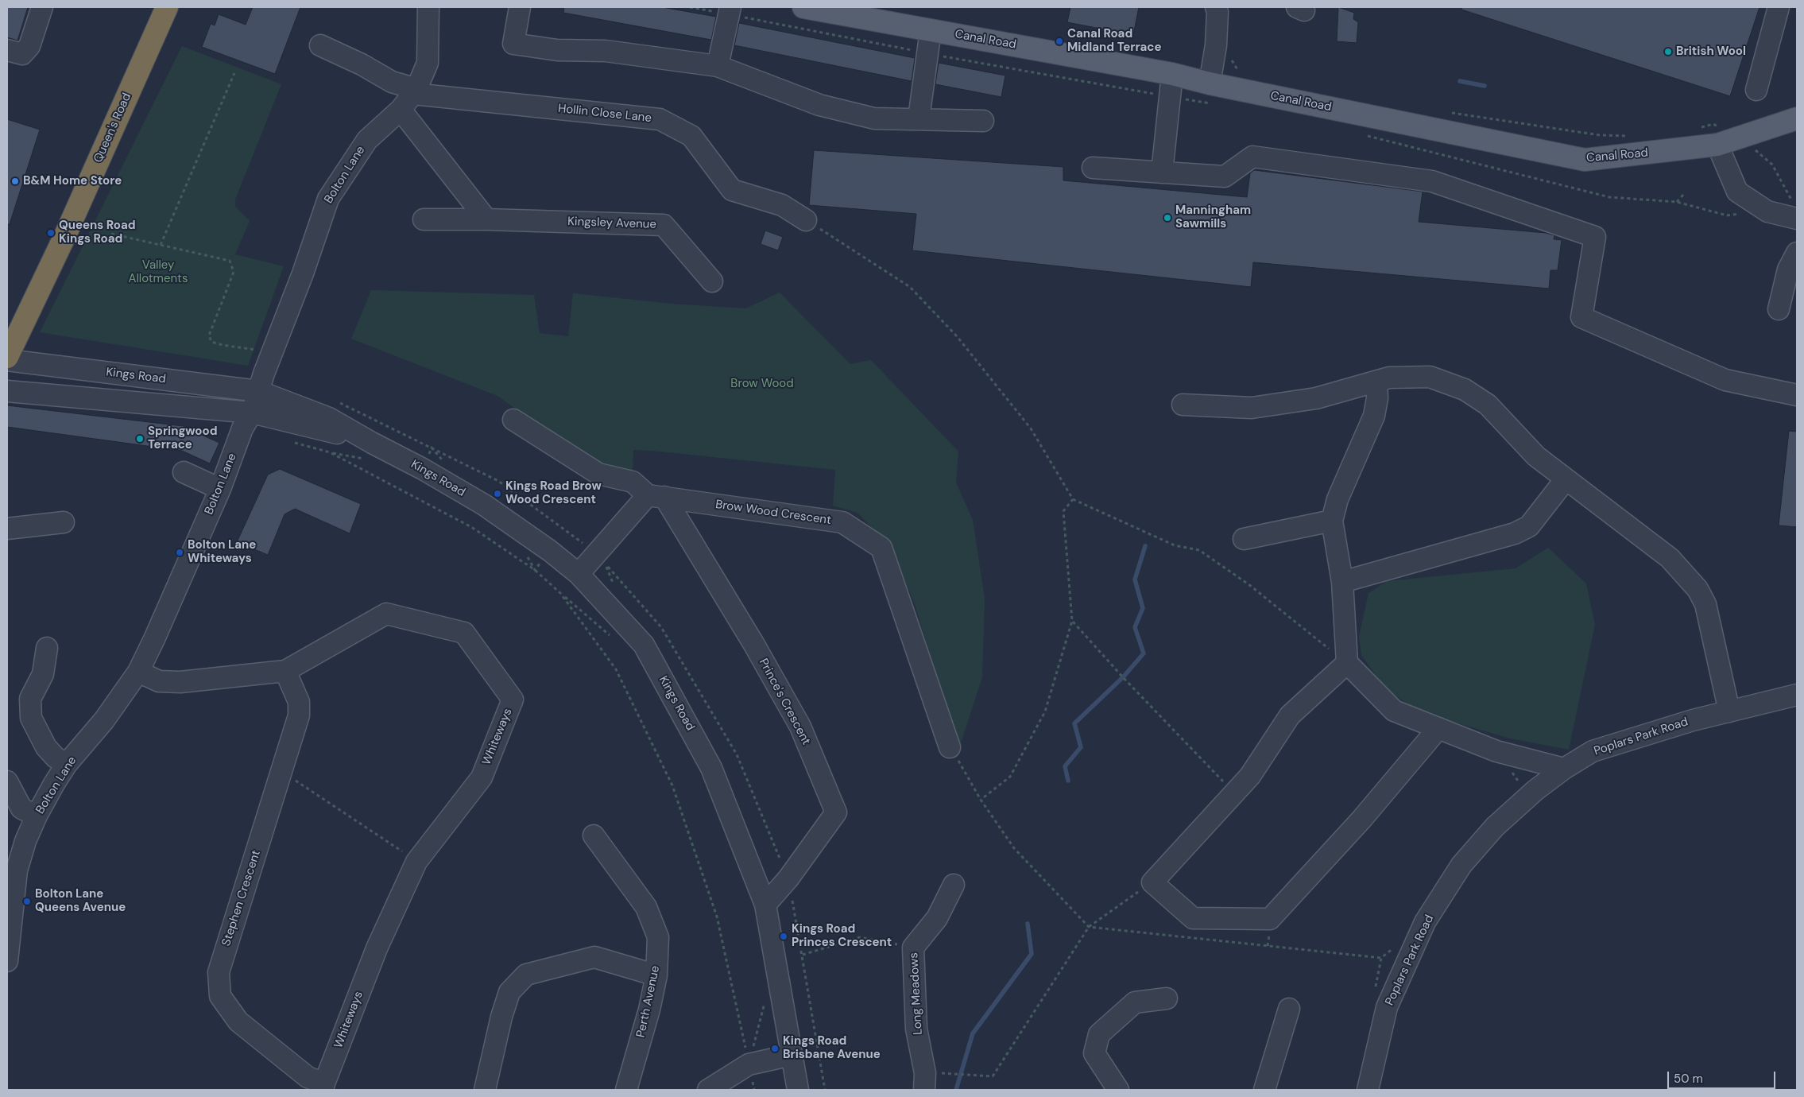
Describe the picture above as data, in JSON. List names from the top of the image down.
{
  "streets": {
    "highway": ["Queen's Road"],
    "main road": ["Canal Road"],
    "street": [
      "Hollin Close Lane",
      "Bolton Lane",
      "Kingsley Avenue",
      "Kings Road",
      "Brow Wood Crescent",
      "Prince's Crescent",
      "Whiteways",
      "Poplars Park Road",
      "Stephen Crescent",
      "Long Meadows",
      "Perth Avenue"
    ]
  },
  "crossings": [
    ["Hollin Close Lane", "Bolton Lane"],
    ["Queen's Road", "Kings Road"],
    ["Bolton Lane", "Kings Road"],
    ["Bolton Lane", "Whiteways"],
    ["Kings Road", "Prince's Crescent"],
    ["Brow Wood Crescent", "Prince's Crescent"],
    ["Whiteways", "Stephen Crescent"]
  ],
  "parks": ["Valley Allotments", "Brow Wood"],
  "places": [
    "Canal Road Midland Terrace",
    "British Wool",
    "B&M Home Store",
    "Manningham Sawmills",
    "Queens Road Kings Road",
    "Springwood Terrace",
    "Kings Road Brow Wood Crescent",
    "Bolton Lane Whiteways",
    "Bolton Lane Queens Avenue",
    "Kings Road Princes Crescent",
    "Kings Road Brisbane Avenue"
  ],
  "scale_bar": "50 m"
}
